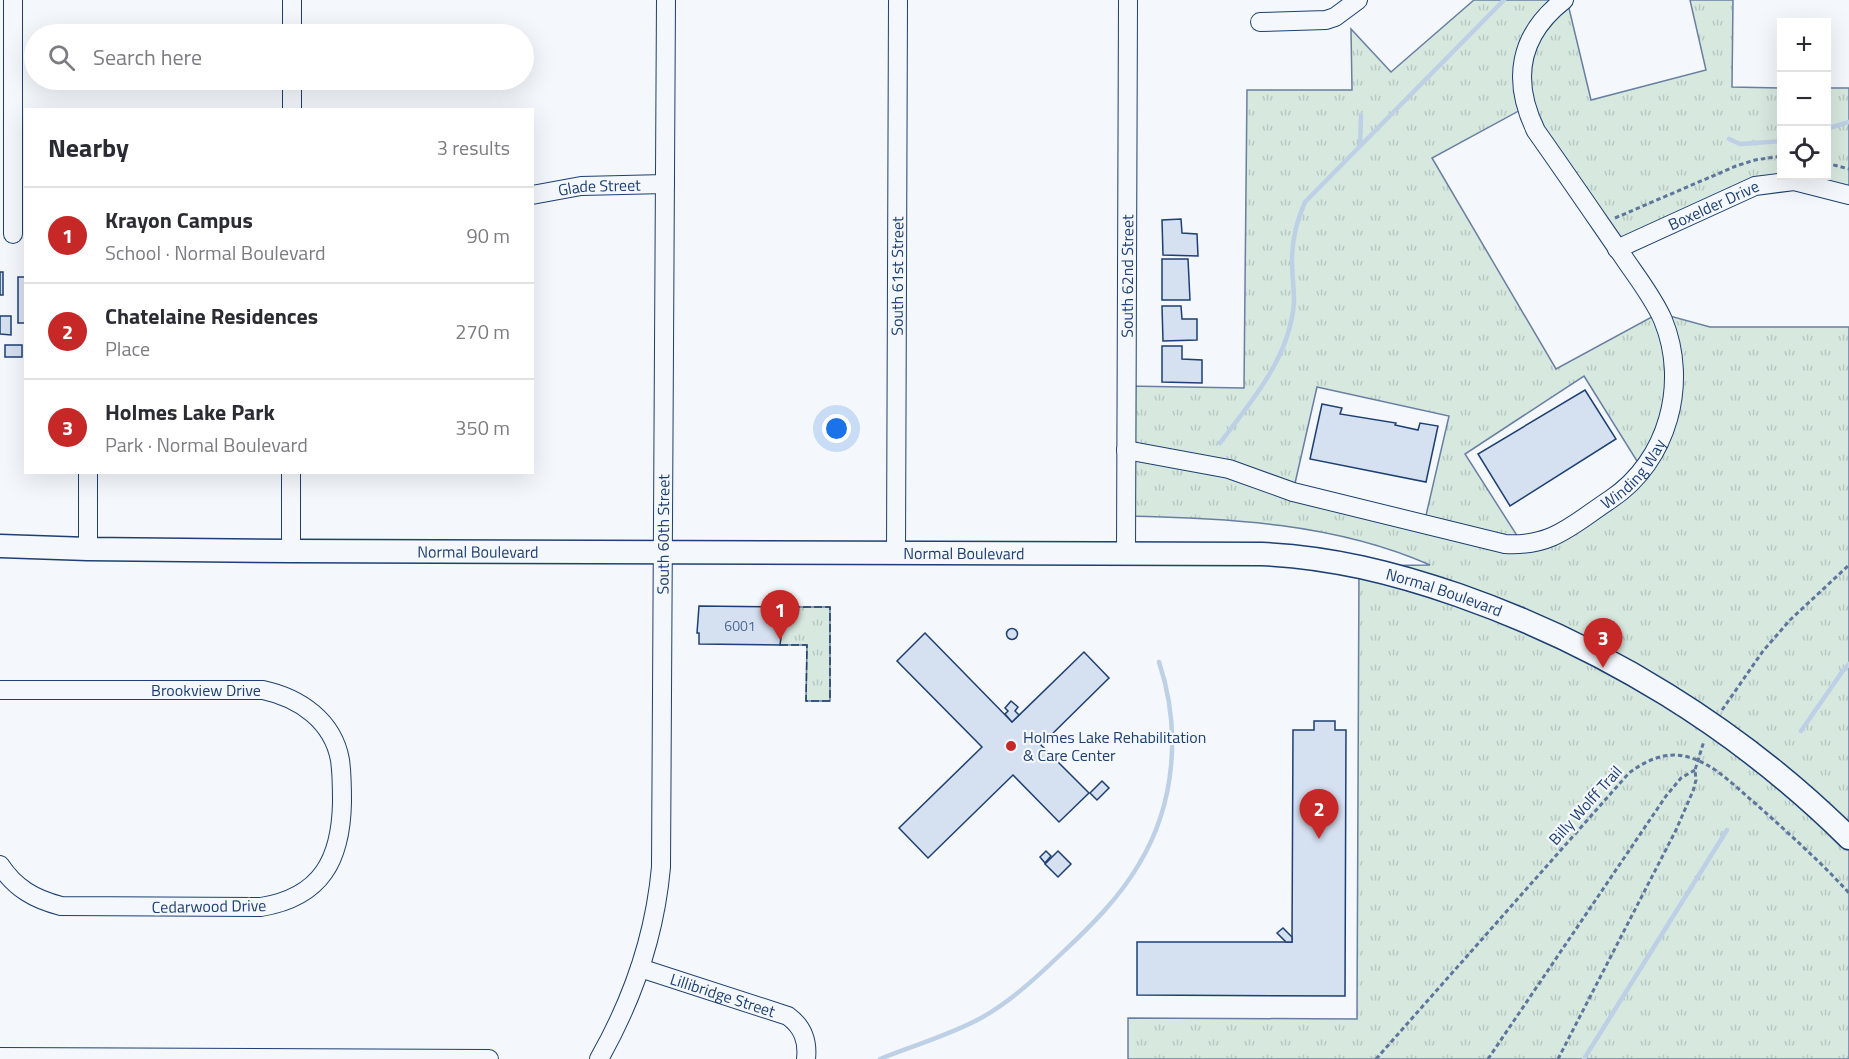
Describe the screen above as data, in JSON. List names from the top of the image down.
{
  "streets": {
    "main road": ["Normal Boulevard"],
    "street": [
      "Glade Street",
      "Boxelder Drive",
      "South 61st Street",
      "South 62nd Street",
      "Winding Way",
      "South 60th Street",
      "Brookview Drive",
      "Cedarwood Drive",
      "Lillibridge Street"
    ],
    "path": ["Billy Wolff Trail"]
  },
  "crossings": [
    ["Glade Street", "South 60th Street"],
    ["Boxelder Drive", "Winding Way"],
    ["South 61st Street", "Normal Boulevard"],
    ["South 62nd Street", "Winding Way"],
    ["South 62nd Street", "Normal Boulevard"],
    ["South 60th Street", "Normal Boulevard"],
    ["South 60th Street", "Lillibridge Street"],
    ["Brookview Drive", "Cedarwood Drive"]
  ],
  "places": ["Holmes Lake Rehabilitation & Care Center"],
  "house_numbers": ["6001"],
  "page": {
    "map_buttons": ["+", "−"],
    "search": "Search here",
    "heading": ["Nearby", "3 results"],
    "list": [
      {
        "mark": "1",
        "name": "Krayon Campus",
        "note": "School · Normal Boulevard",
        "value": "90 m"
      },
      {
        "mark": "2",
        "name": "Chatelaine Residences",
        "note": "Place",
        "value": "270 m"
      },
      {
        "mark": "3",
        "name": "Holmes Lake Park",
        "note": "Park · Normal Boulevard",
        "value": "350 m"
      }
    ],
    "pins": ["1", "3", "2"]
  }
}
